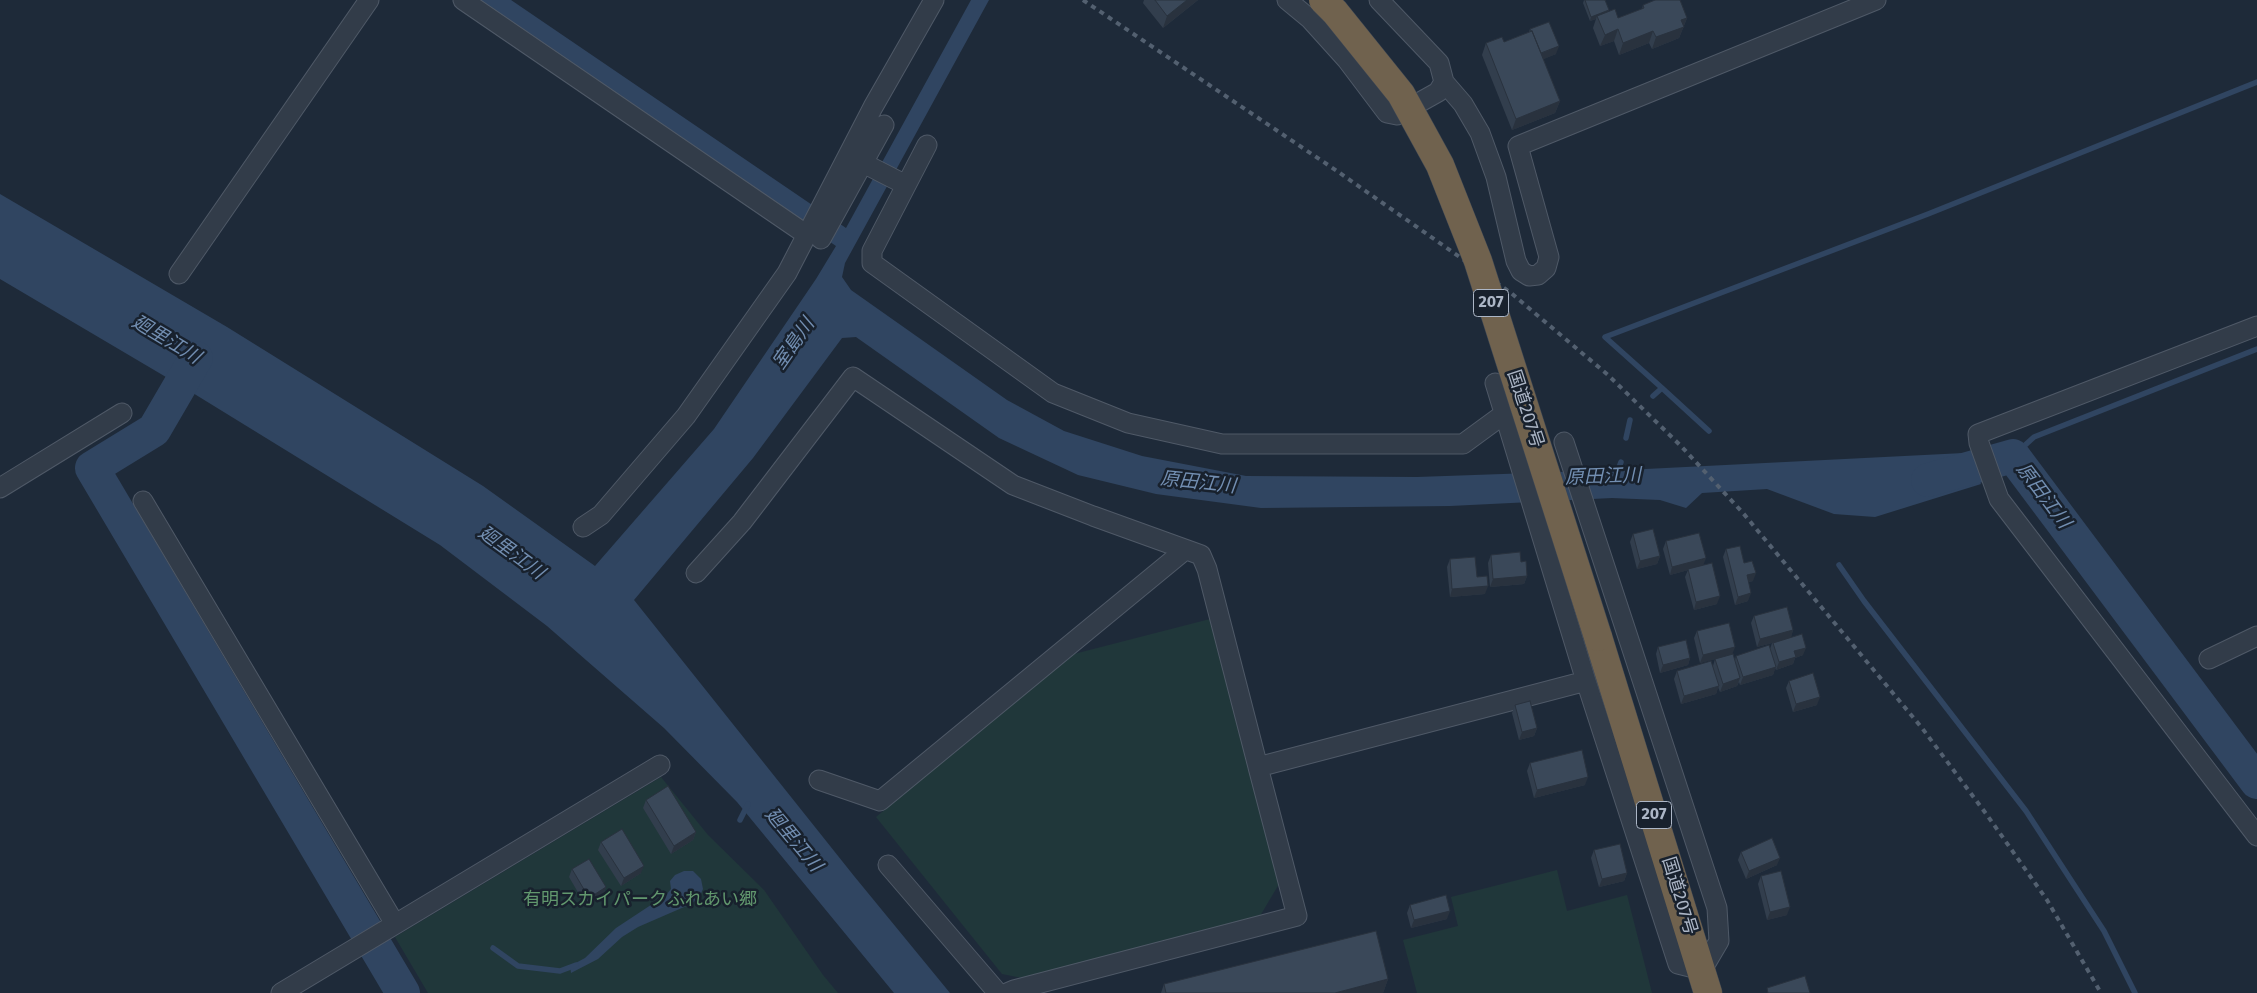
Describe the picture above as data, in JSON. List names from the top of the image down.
{
  "streets": {
    "highway": ["207", "国道207号"]
  },
  "water": ["廻里江川", "室島川", "原田江川"],
  "parks": ["有明スカイパークふれあい郷"]
}
